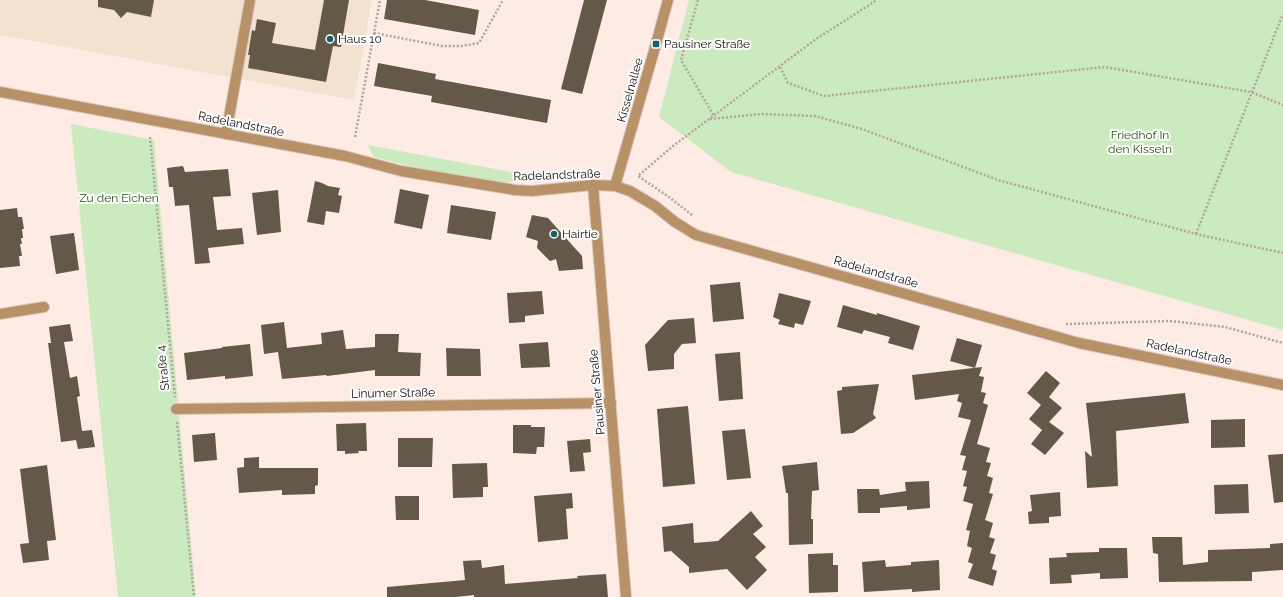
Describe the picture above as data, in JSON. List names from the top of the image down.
{
  "streets": {
    "street": [
      "Kisselnallee",
      "Radelandstraße",
      "Pausiner Straße",
      "Linumer Straße"
    ],
    "path": ["Straße 4"]
  },
  "crossings": [
    ["Kisselnallee", "Radelandstraße"],
    ["Radelandstraße", "Pausiner Straße"],
    ["Straße 4", "Linumer Straße"],
    ["Pausiner Straße", "Linumer Straße"]
  ],
  "parks": ["Friedhof In den Kisseln", "Zu den Eichen"],
  "places": {
    "other": ["Haus 10", "Hairtie"],
    "transit": ["Pausiner Straße"]
  }
}
